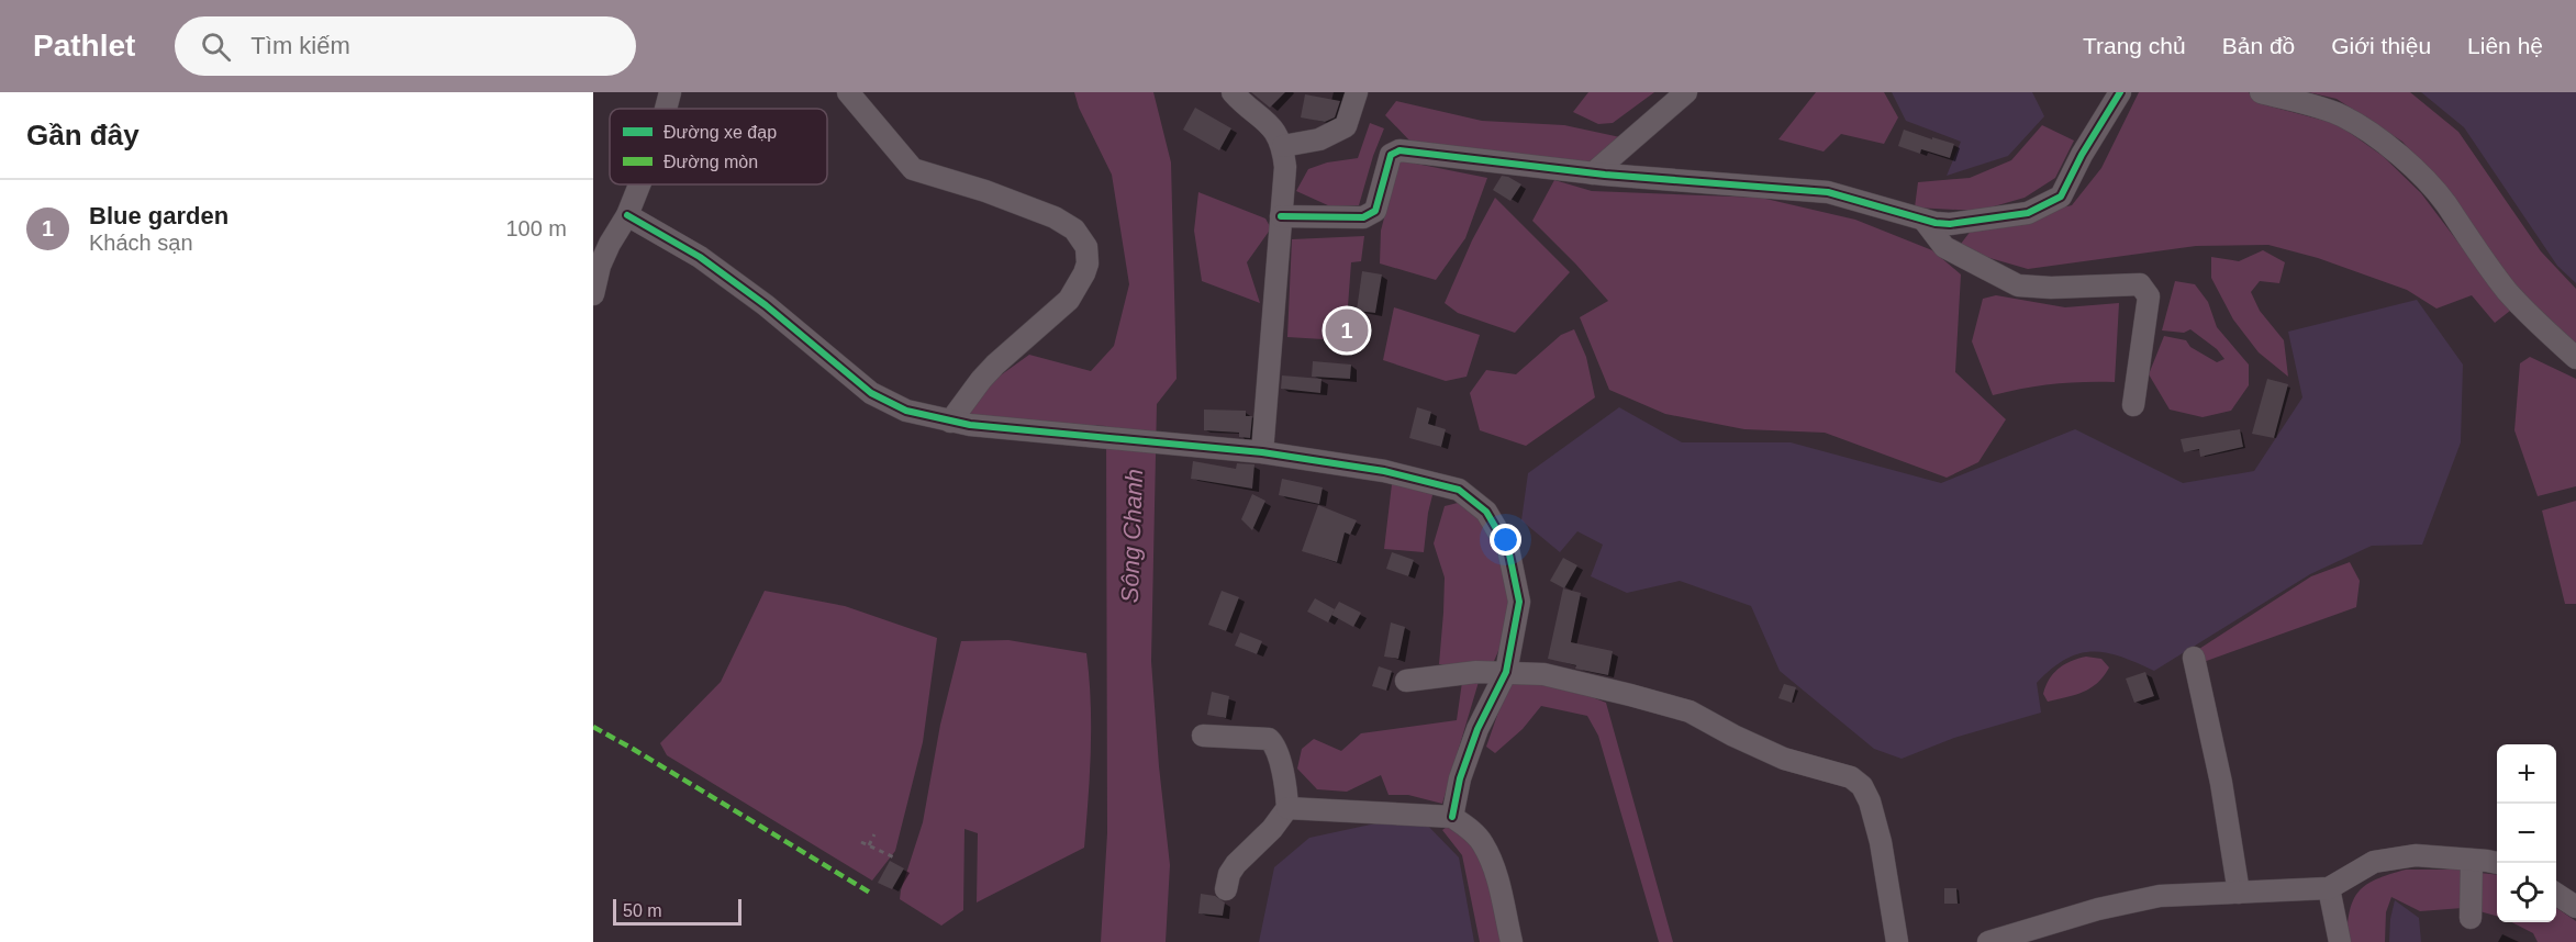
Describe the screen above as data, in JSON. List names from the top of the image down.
{
  "water": ["Sông Chanh"],
  "legend": ["Đường xe đạp", "Đường mòn"],
  "scale_bar": "50 m",
  "page": {
    "header": "Pathlet",
    "search": "Tìm kiếm",
    "nav": [
      "Trang chủ",
      "Bản đồ",
      "Giới thiệu",
      "Liên hệ"
    ],
    "heading": "Gần đây",
    "list": [
      {
        "mark": "1",
        "name": "Blue garden",
        "note": "Khách sạn",
        "value": "100 m"
      }
    ],
    "pins": "1",
    "map_buttons": ["+", "−"],
    "scale": "50 m"
  }
}
